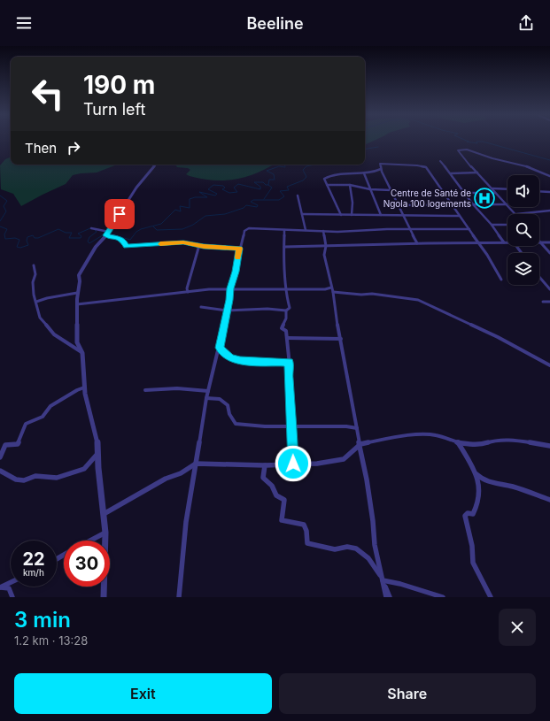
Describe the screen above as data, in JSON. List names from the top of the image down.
{
  "places": {
    "hospital": ["Centre de Santé de Ngola 100 logements"]
  },
  "page": {
    "header": "Beeline",
    "turn": ["190 m", "Turn left"],
    "then": "Then",
    "speed": "22 km/h",
    "limit": "30",
    "heading": ["3 min", "1.2 km · 13:28"],
    "buttons": ["Exit", "Share"]
  }
}
